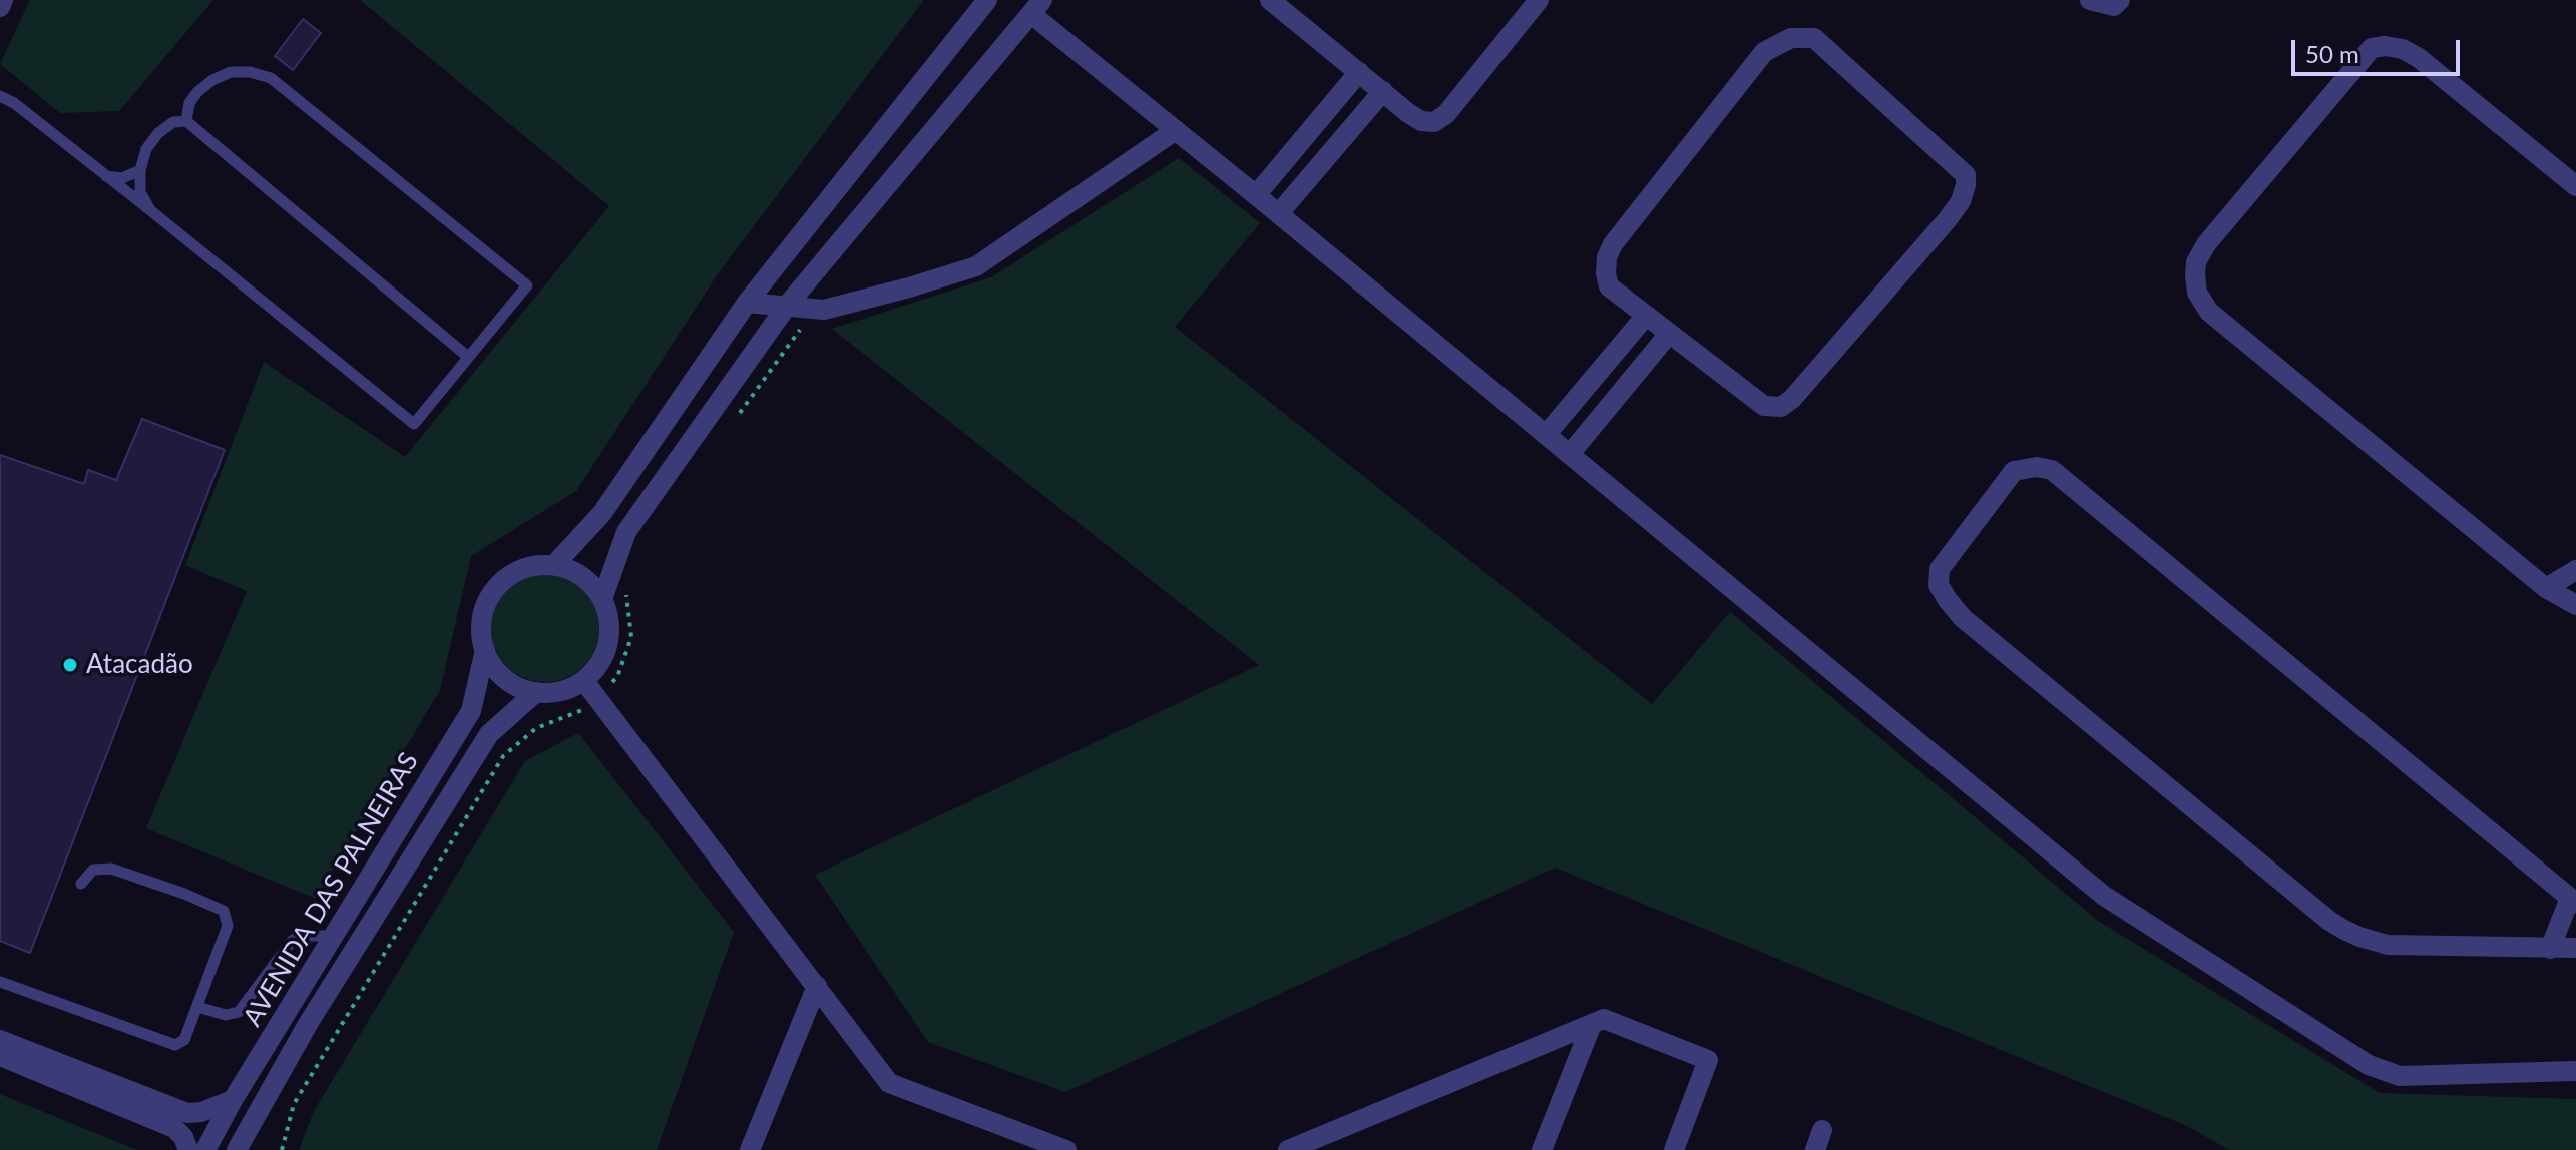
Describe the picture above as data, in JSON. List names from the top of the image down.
{
  "streets": {
    "street": ["AVENIDA DAS PALNEIRAS"]
  },
  "places": ["Atacadão"],
  "scale_bar": "50 m"
}
